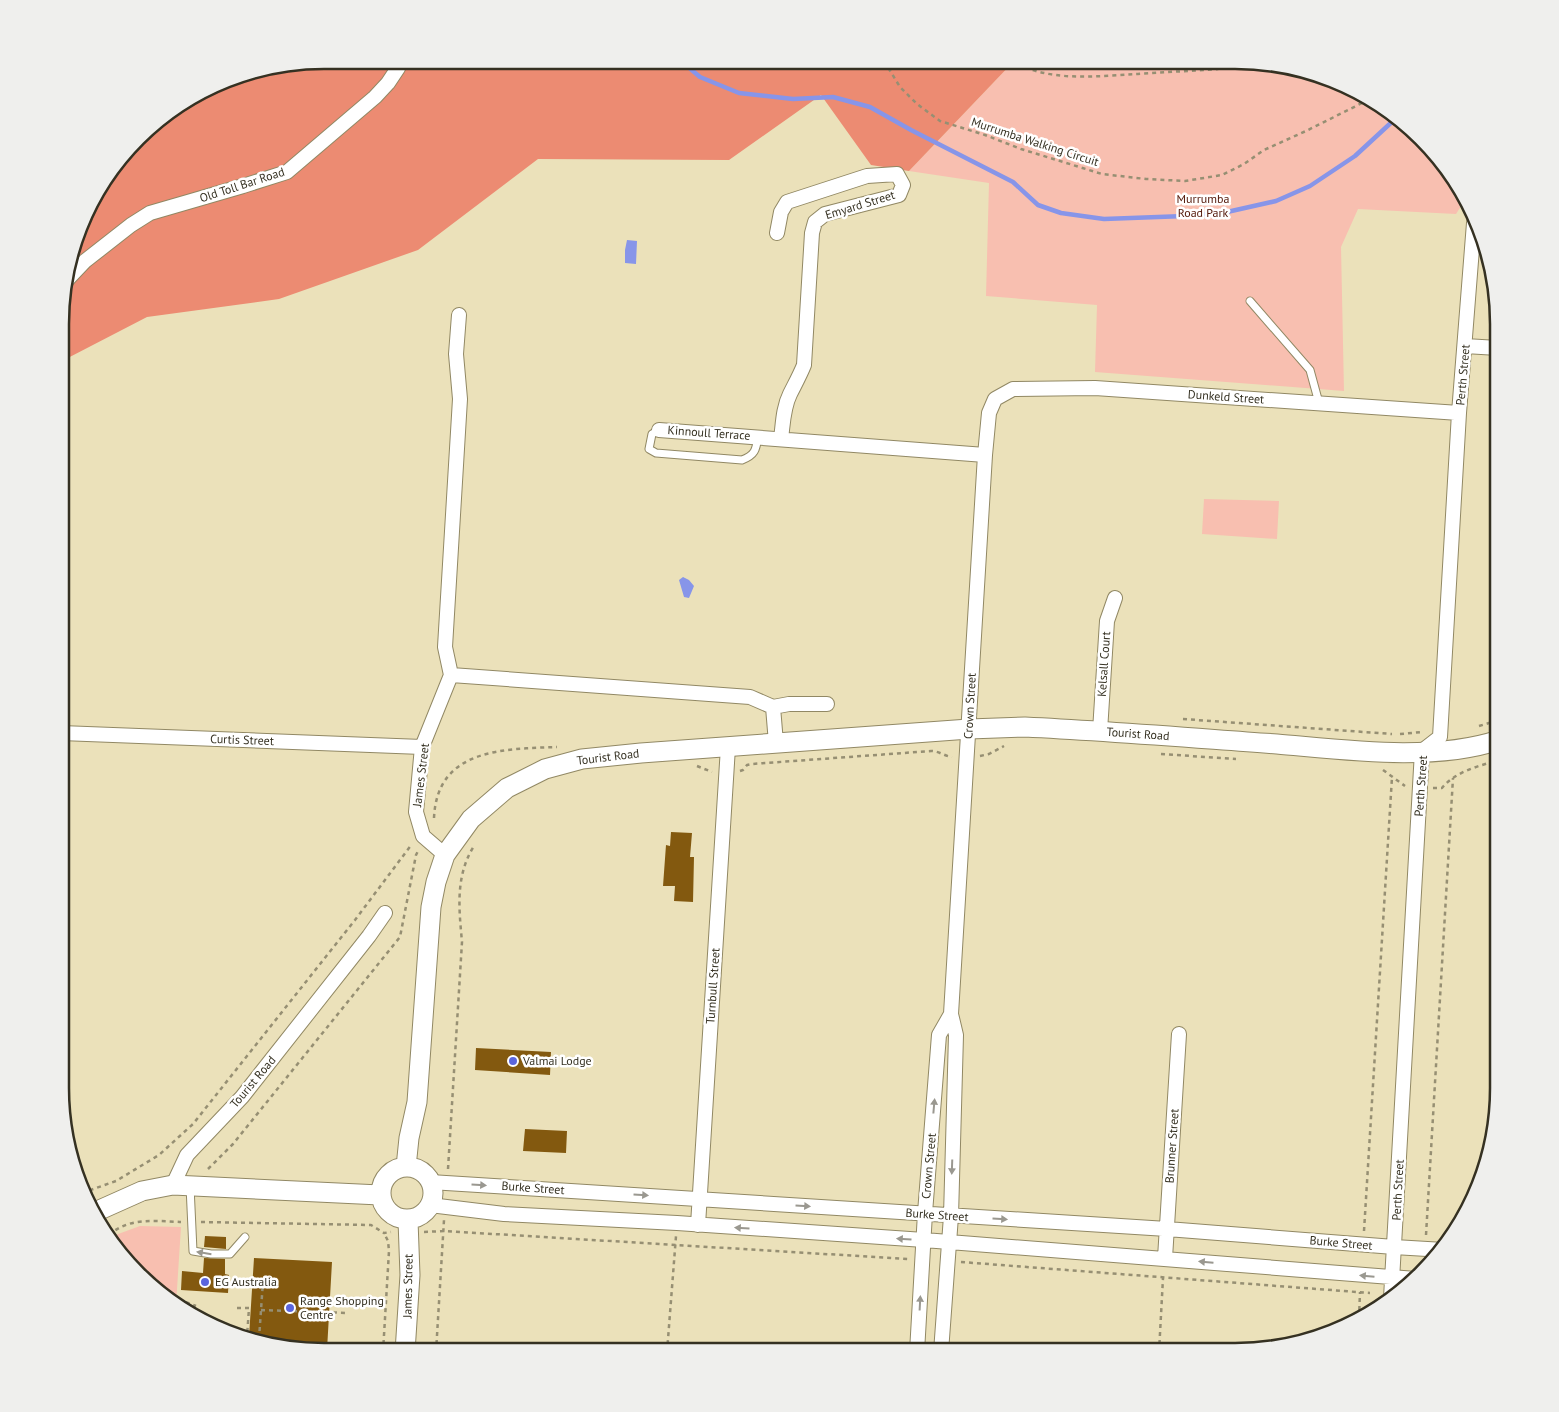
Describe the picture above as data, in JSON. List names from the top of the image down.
{
  "streets": {
    "street": [
      "Old Toll Bar Road",
      "Emyard Street",
      "Perth Street",
      "Dunkeld Street",
      "Kinnoull Terrace",
      "Kelsall Court",
      "Crown Street",
      "Tourist Road",
      "Curtis Street",
      "James Street",
      "Turnbull Street",
      "Brunner Street",
      "Burke Street"
    ],
    "path": ["Murrumba Walking Circuit"]
  },
  "crossings": [
    ["Emyard Street", "Kinnoull Terrace"],
    ["Perth Street", "Dunkeld Street"],
    ["Perth Street", "Tourist Road"],
    ["Perth Street", "Burke Street"],
    ["Dunkeld Street", "Crown Street"],
    ["Kinnoull Terrace", "Crown Street"],
    ["Kelsall Court", "Tourist Road"],
    ["Crown Street", "Tourist Road"],
    ["Crown Street", "Burke Street"],
    ["Tourist Road", "James Street"],
    ["Tourist Road", "Turnbull Street"],
    ["Curtis Street", "James Street"],
    ["Turnbull Street", "Burke Street"],
    ["Brunner Street", "Burke Street"]
  ],
  "parks": ["Murrumba Road Park"],
  "places": ["Valmai Lodge", "EG Australia", "Range Shopping Centre"]
}
